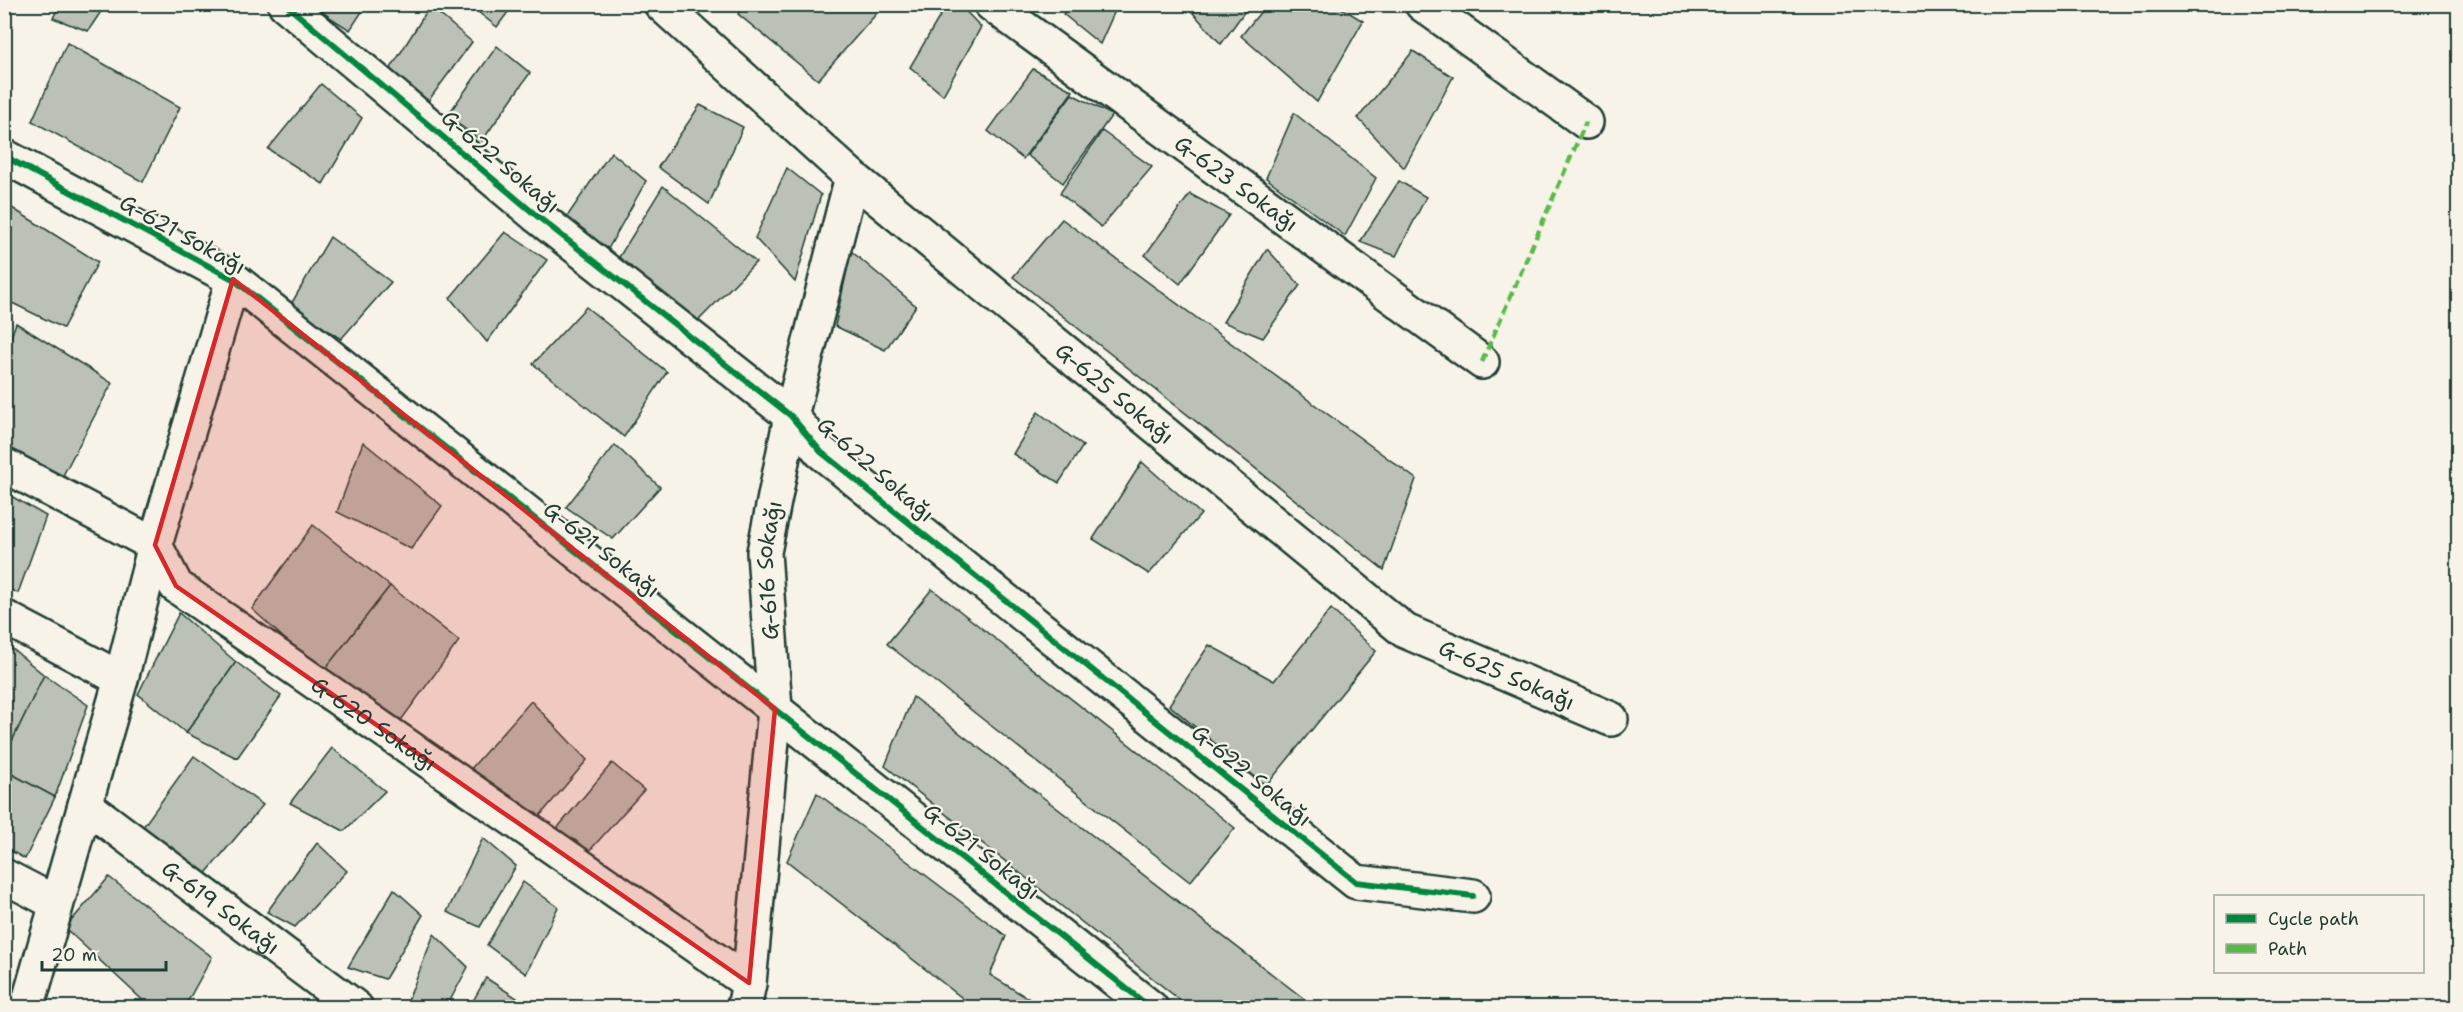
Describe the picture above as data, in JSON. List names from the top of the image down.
{
  "streets": {
    "street": [
      "G-622 Sokağı",
      "G-623 Sokağı",
      "G-621 Sokağı",
      "G-625 Sokağı",
      "G-616 Sokağı",
      "G-620 Sokağı",
      "G-619 Sokağı"
    ]
  },
  "crossings": [
    ["G-622 Sokağı", "G-616 Sokağı"],
    ["G-621 Sokağı", "G-616 Sokağı"],
    ["G-625 Sokağı", "G-616 Sokağı"],
    ["G-616 Sokağı", "G-620 Sokağı"]
  ],
  "legend": ["Cycle path", "Path"],
  "scale_bar": "20 m"
}
